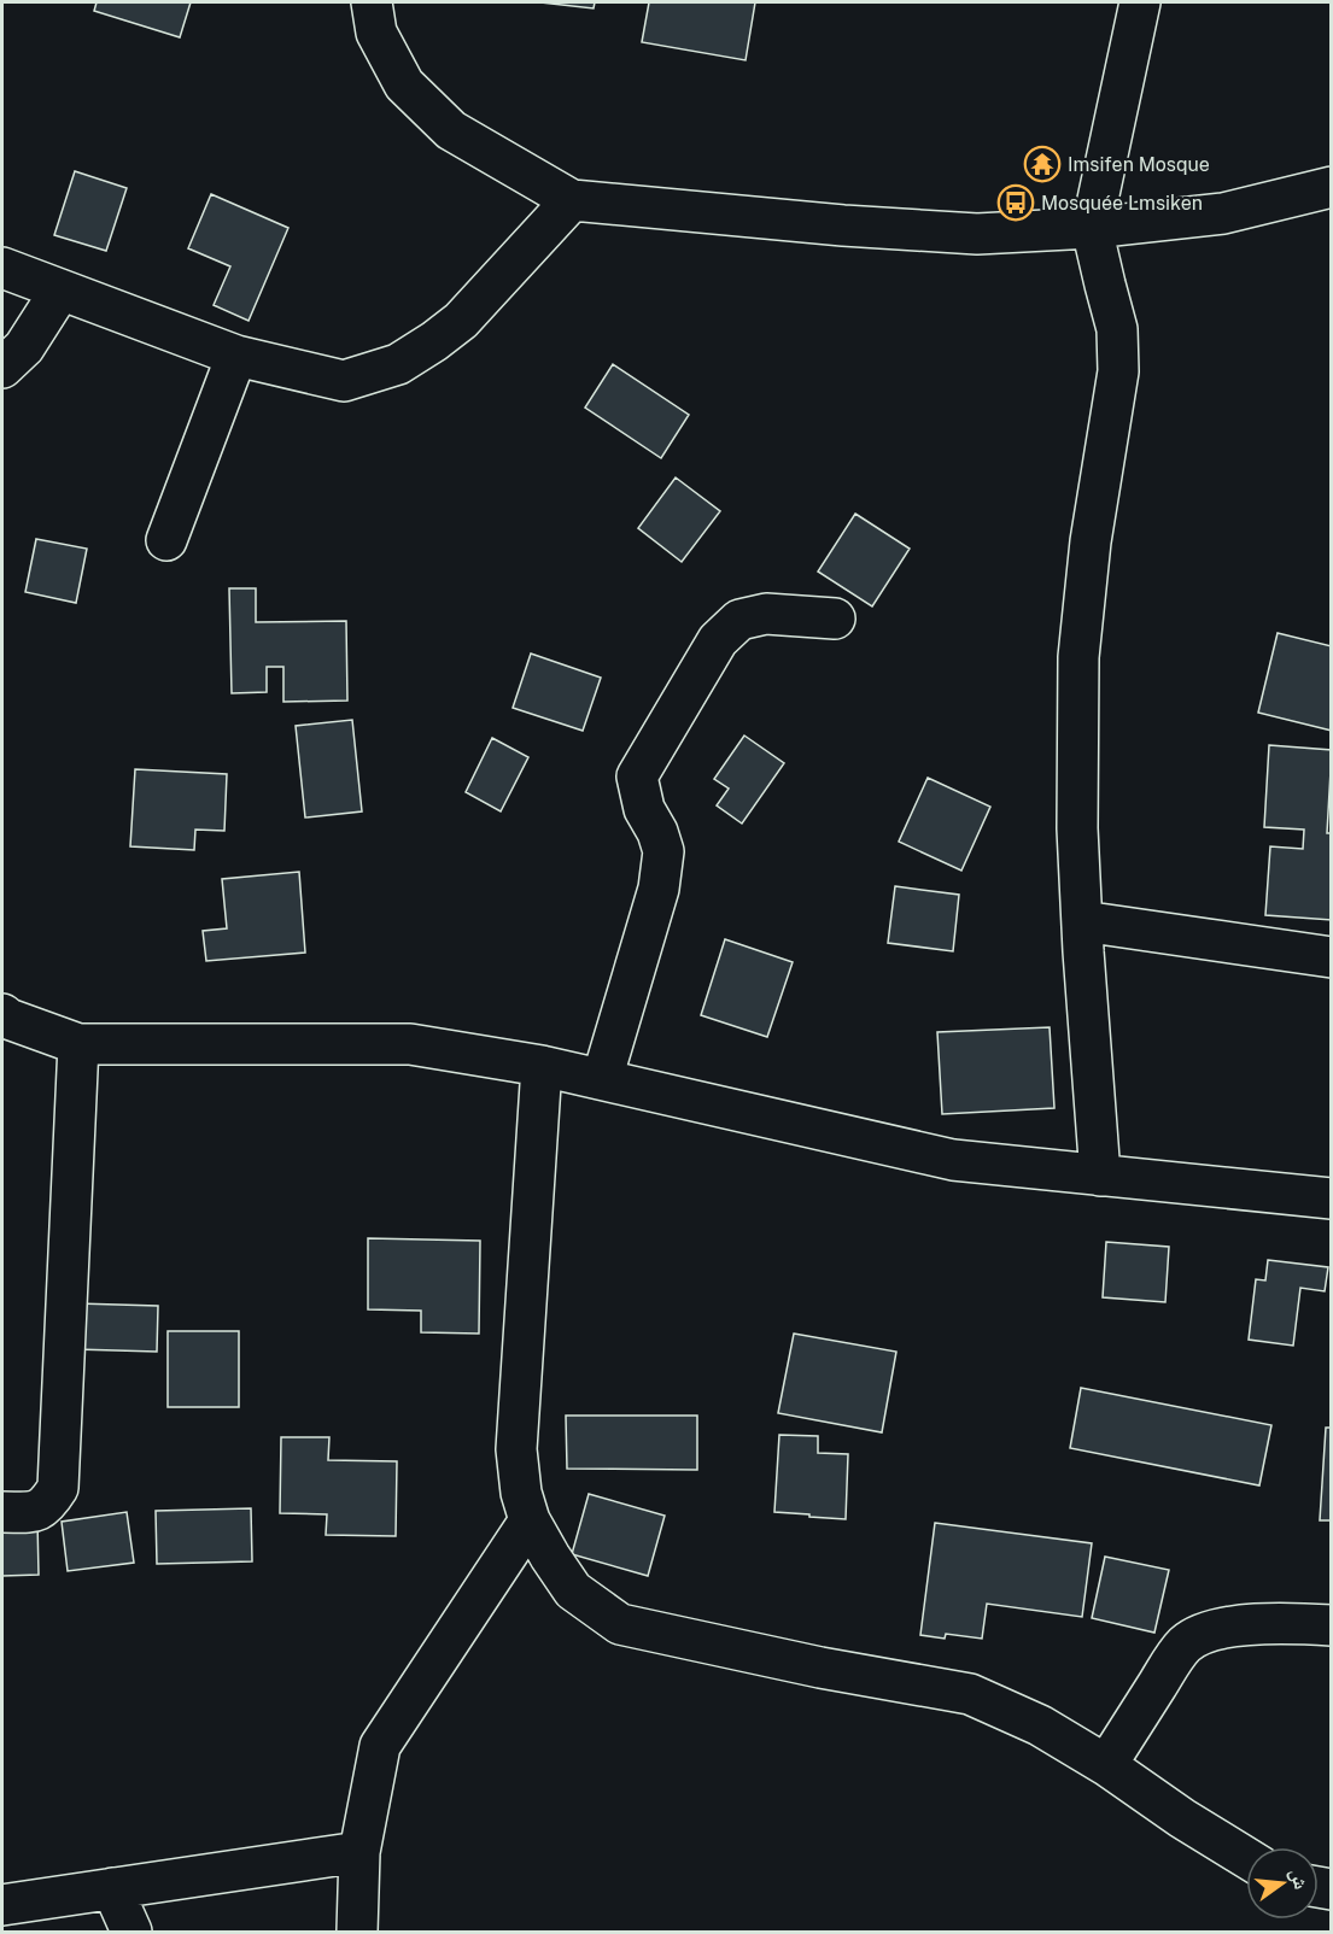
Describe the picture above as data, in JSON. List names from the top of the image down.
{
  "places": {
    "temple": ["Imsifen Mosque"],
    "bus stop": ["Mosquée Lmsiken"]
  },
  "north": "right"
}
